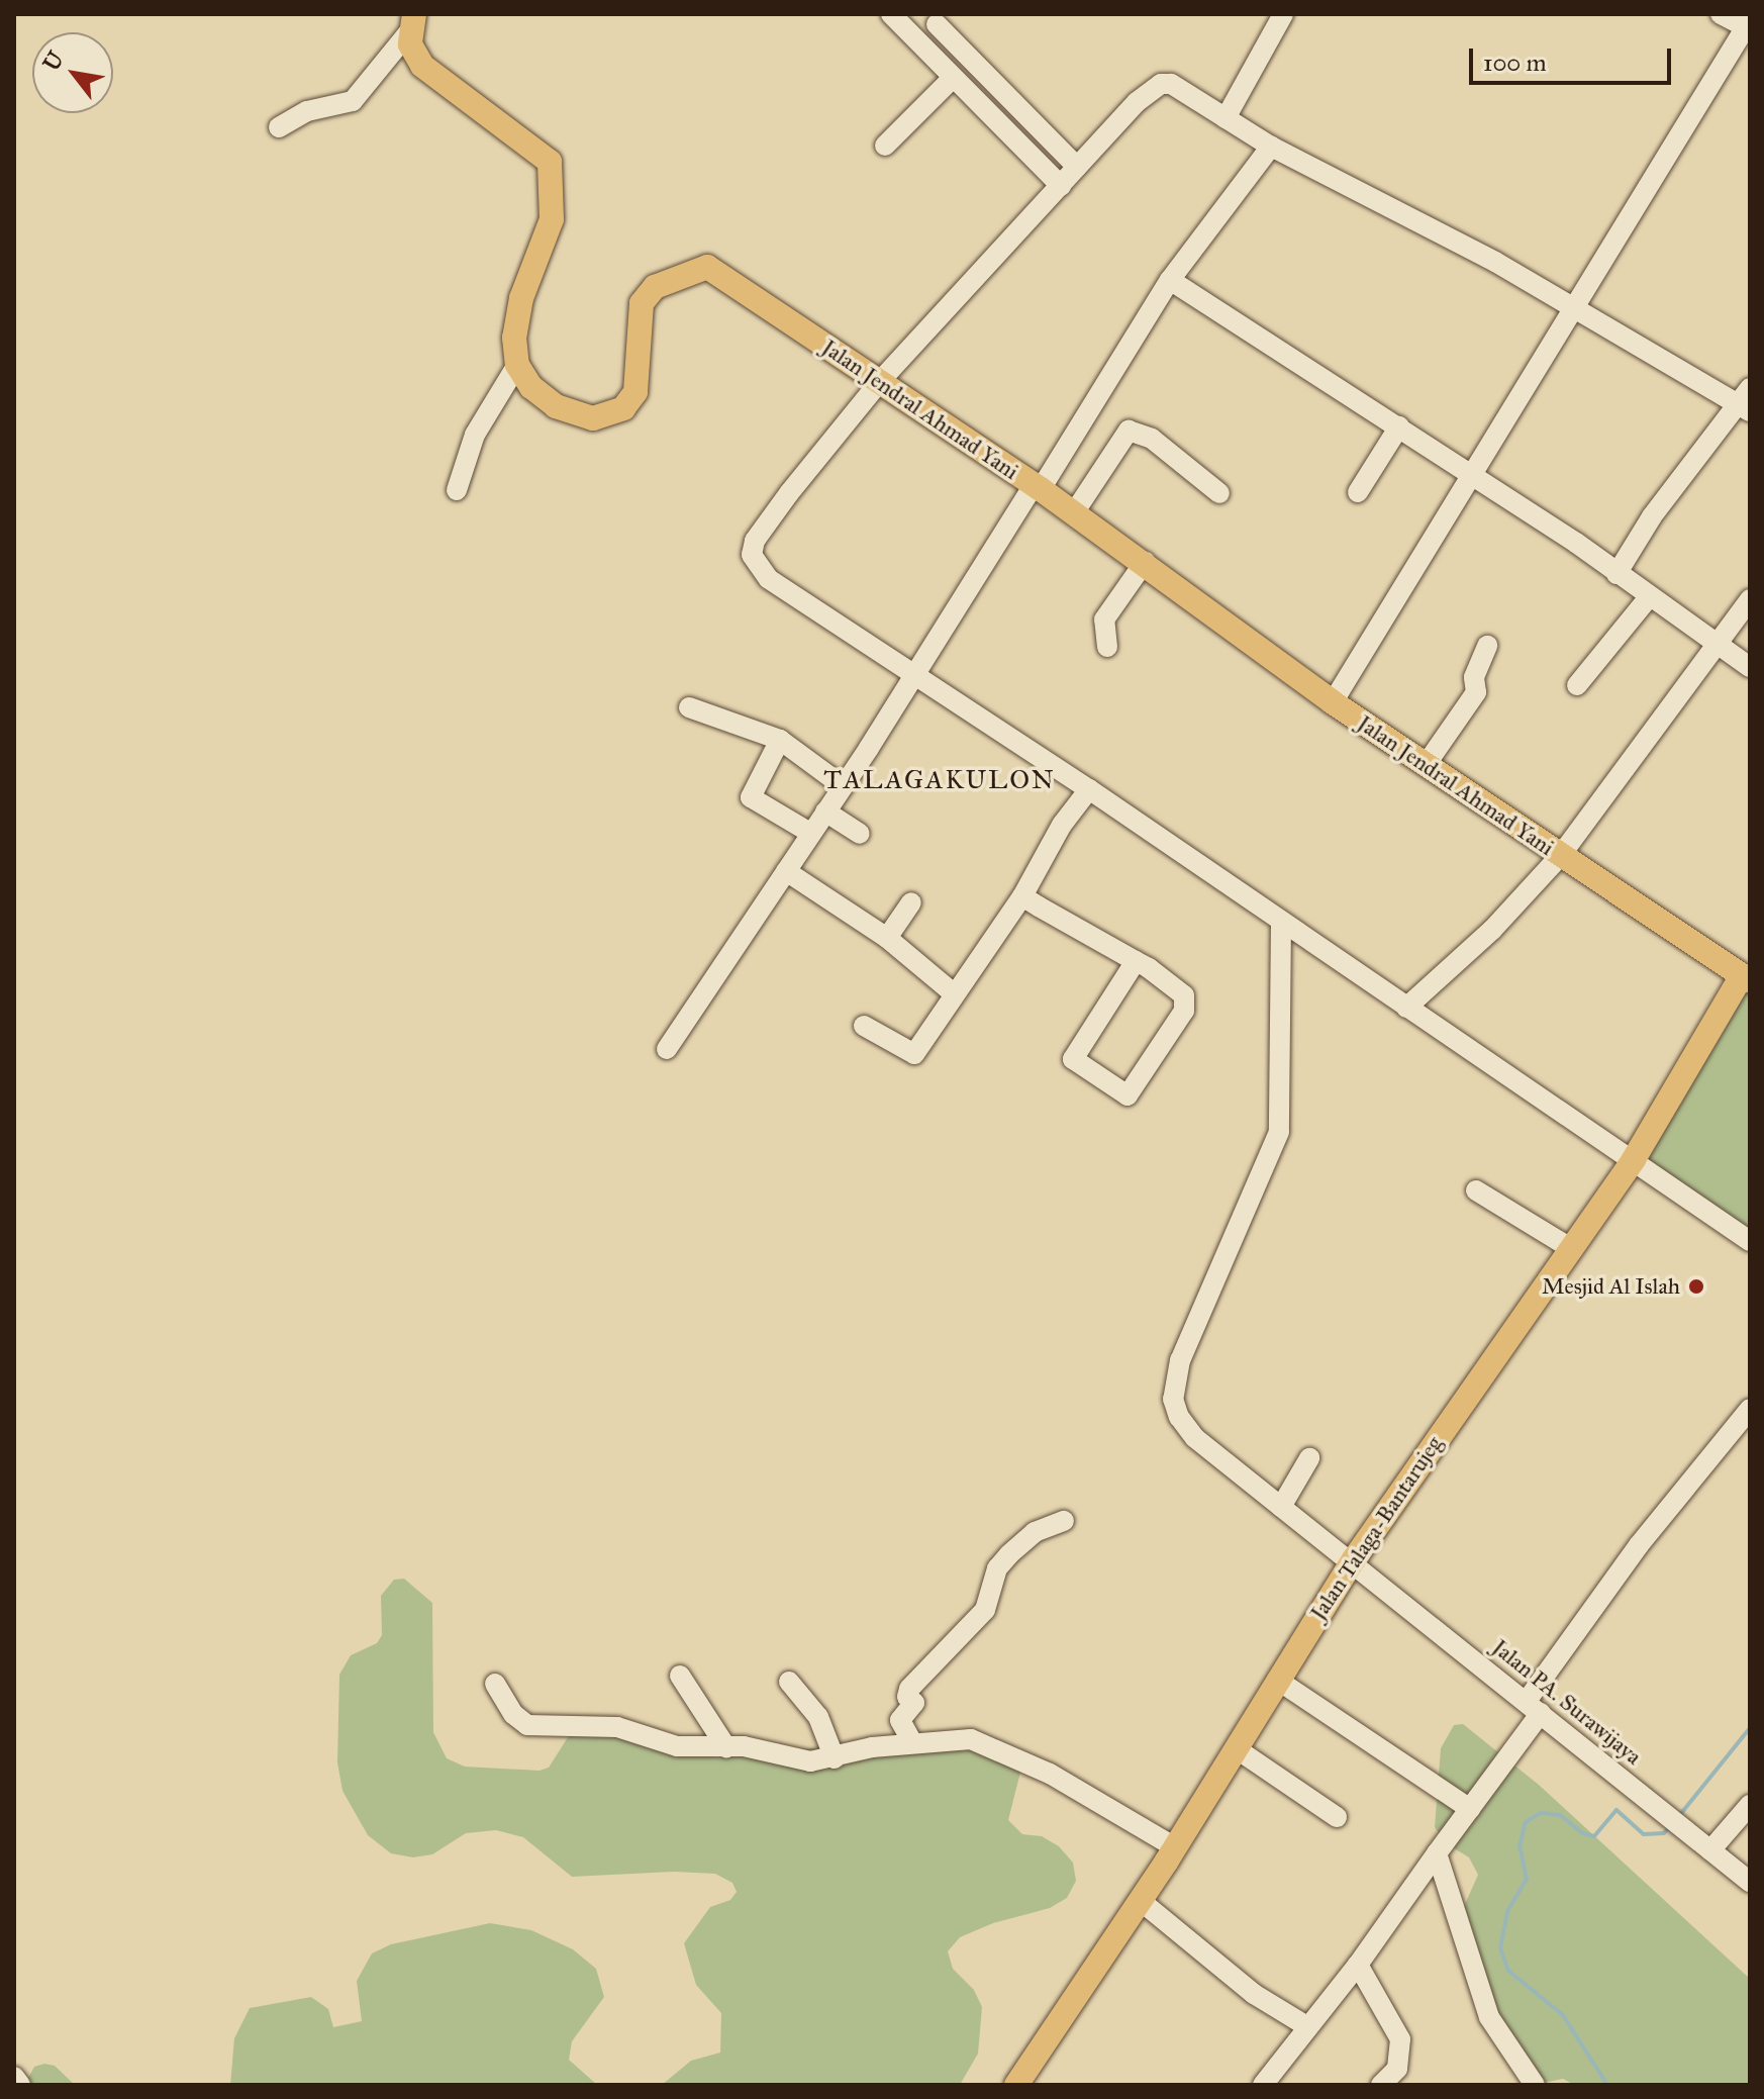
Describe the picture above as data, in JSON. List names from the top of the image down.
{
  "streets": {
    "main road": ["Jalan Jendral Ahmad Yani", "Jalan Talaga-Bantarujeg"],
    "street": ["Jalan PA. Surawijaya"]
  },
  "crossings": [
    ["Jalan Jendral Ahmad Yani", "Jalan Talaga-Bantarujeg"],
    ["Jalan Talaga-Bantarujeg", "Jalan PA. Surawijaya"]
  ],
  "districts": ["TALAGAKULON"],
  "places": ["Mesjid Al Islah"],
  "scale_bar": "100 m",
  "north": "top left"
}
